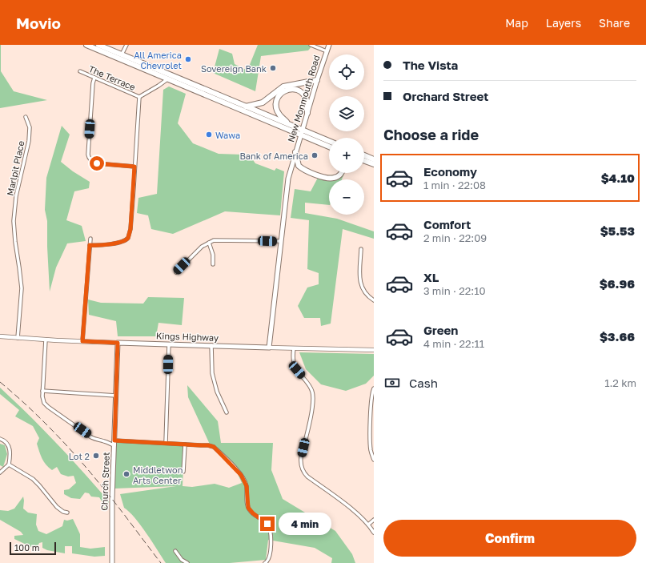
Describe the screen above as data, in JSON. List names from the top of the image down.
{
  "streets": {
    "main road": ["New Monmouth Road", "Kings Highway", "Church Street"],
    "street": ["The Terrace", "Marlpit Place"]
  },
  "crossings": [
    ["New Monmouth Road", "Kings Highway"],
    ["Marlpit Place", "Kings Highway"],
    ["Kings Highway", "Church Street"]
  ],
  "places": [
    "All America Chevrolet",
    "Sovereign Bank",
    "Wawa",
    "Bank of America",
    "Lot 2",
    "Middletwon Arts Center"
  ],
  "scale_bar": "100 m",
  "page": {
    "header": "Movio",
    "nav": ["Map", "Layers", "Share"],
    "banner": ["The Vista", "Orchard Street"],
    "map_buttons": ["+", "−"],
    "heading": "Choose a ride",
    "list": [
      {
        "name": "Economy",
        "note": "1 min · 22:08",
        "value": "$4.10"
      },
      {
        "name": "Comfort",
        "note": "2 min · 22:09",
        "value": "$5.53"
      },
      {
        "name": "XL",
        "note": "3 min · 22:10",
        "value": "$6.96"
      },
      {
        "name": "Green",
        "note": "4 min · 22:11",
        "value": "$3.66"
      }
    ],
    "pay": ["Cash", "1.2 km"],
    "bubble": "4 min",
    "buttons": "Confirm",
    "scale": "100 m"
  }
}
